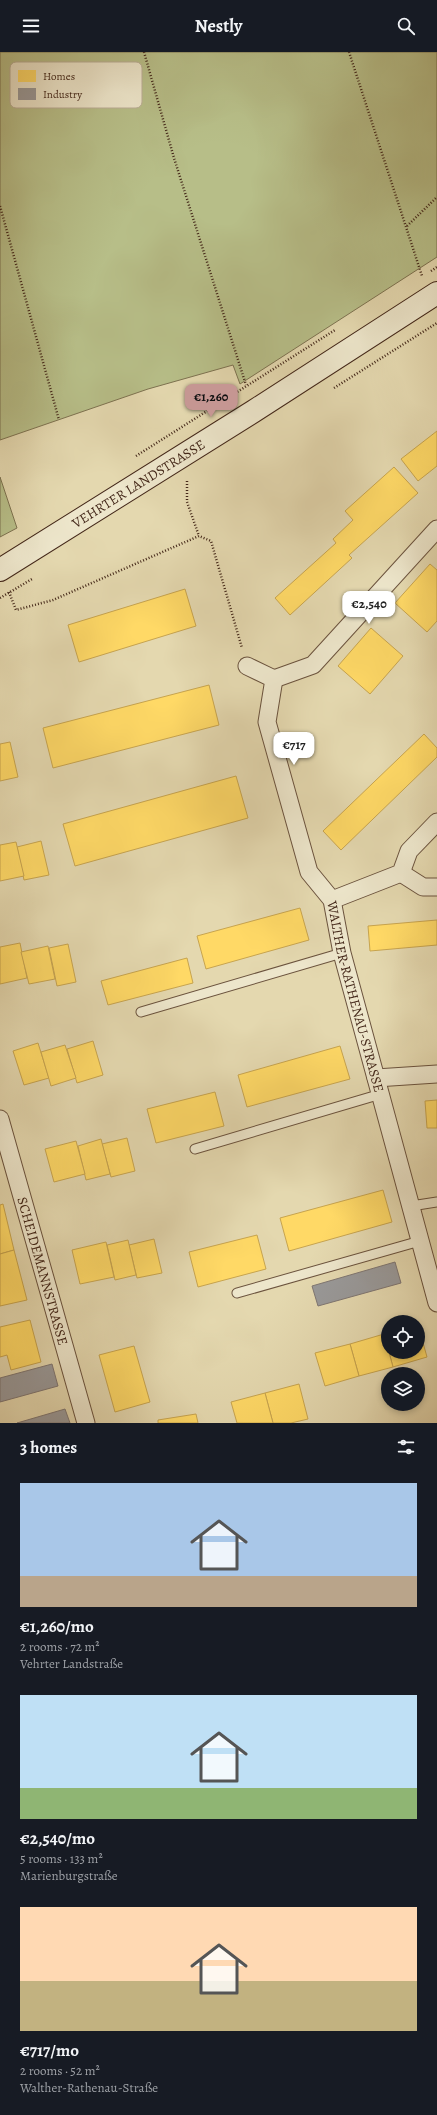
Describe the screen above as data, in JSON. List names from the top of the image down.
{
  "streets": {
    "main road": ["VEHRTER LANDSTRASSE"],
    "street": ["WALTHER-RATHENAU-STRASSE", "SCHEIDEMANNSTRASSE"]
  },
  "legend": ["Homes", "Industry"],
  "page": {
    "header": "Nestly",
    "price": ["€1,260", "€2,540", "€717"],
    "heading": "3 homes",
    "list": [
      {
        "name": "€1,260/mo",
        "note": "2 rooms · 72 m² · Vehrter Landstraße"
      },
      {
        "name": "€2,540/mo",
        "note": "5 rooms · 133 m² · Marienburgstraße"
      },
      {
        "name": "€717/mo",
        "note": "2 rooms · 52 m² · Walther-Rathenau-Straße"
      }
    ]
  }
}
